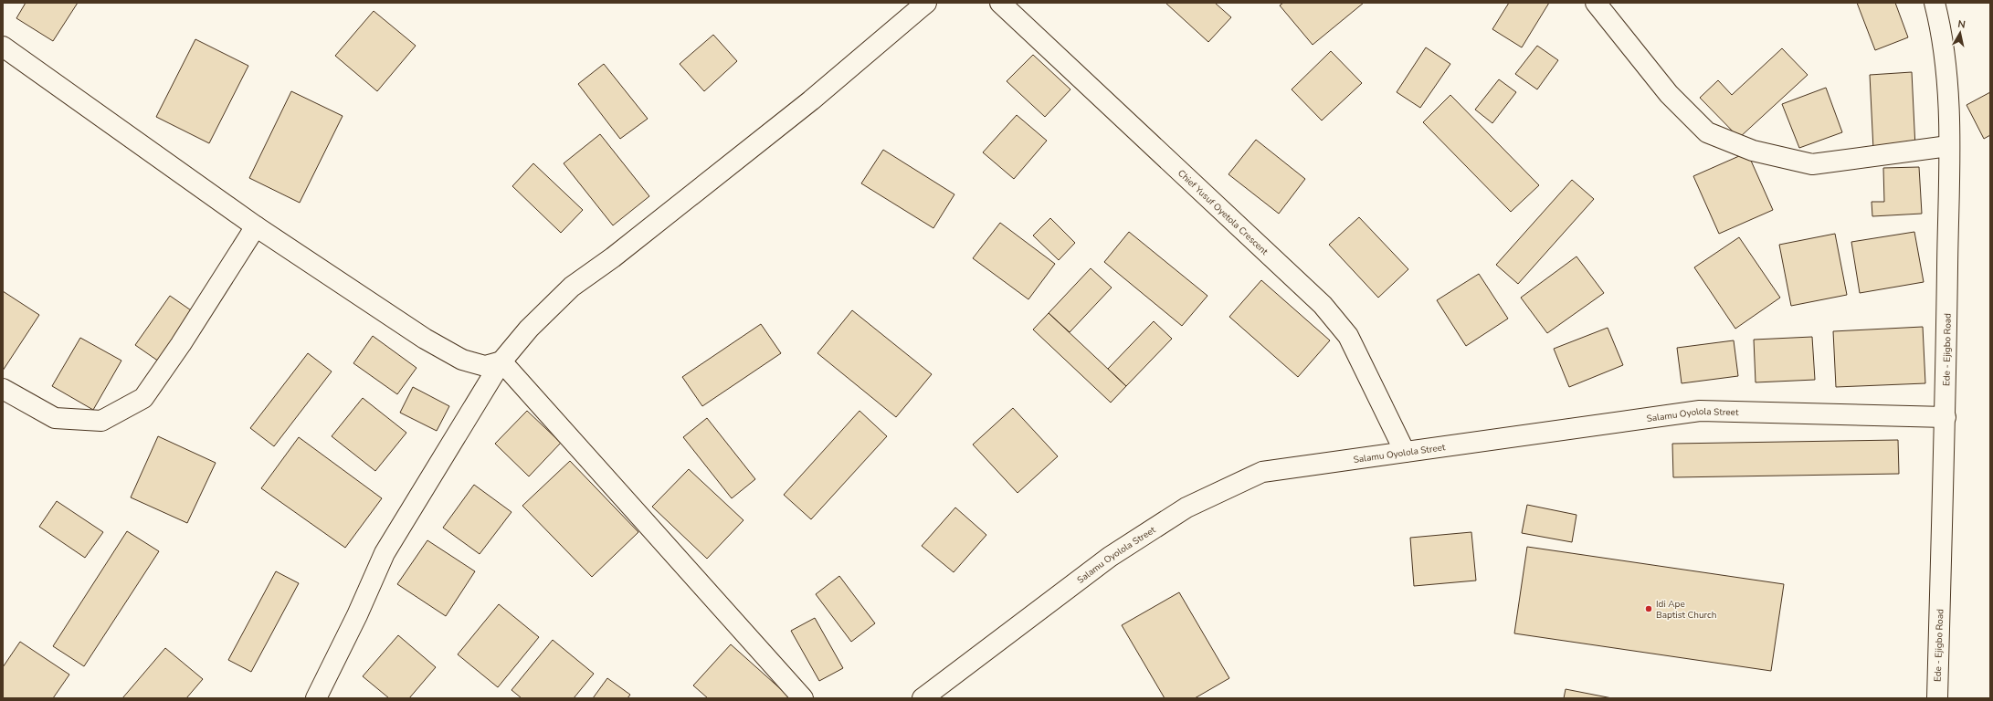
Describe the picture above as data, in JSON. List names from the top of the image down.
{
  "streets": {
    "street": ["Chief Yusuf Oyetola Crescent", "Ede - Ejigbo Road", "Salamu Oyolola Street"]
  },
  "crossings": [
    ["Chief Yusuf Oyetola Crescent", "Salamu Oyolola Street"],
    ["Ede - Ejigbo Road", "Salamu Oyolola Street"]
  ],
  "places": ["Idi Ape Baptist Church"],
  "north": "top"
}
